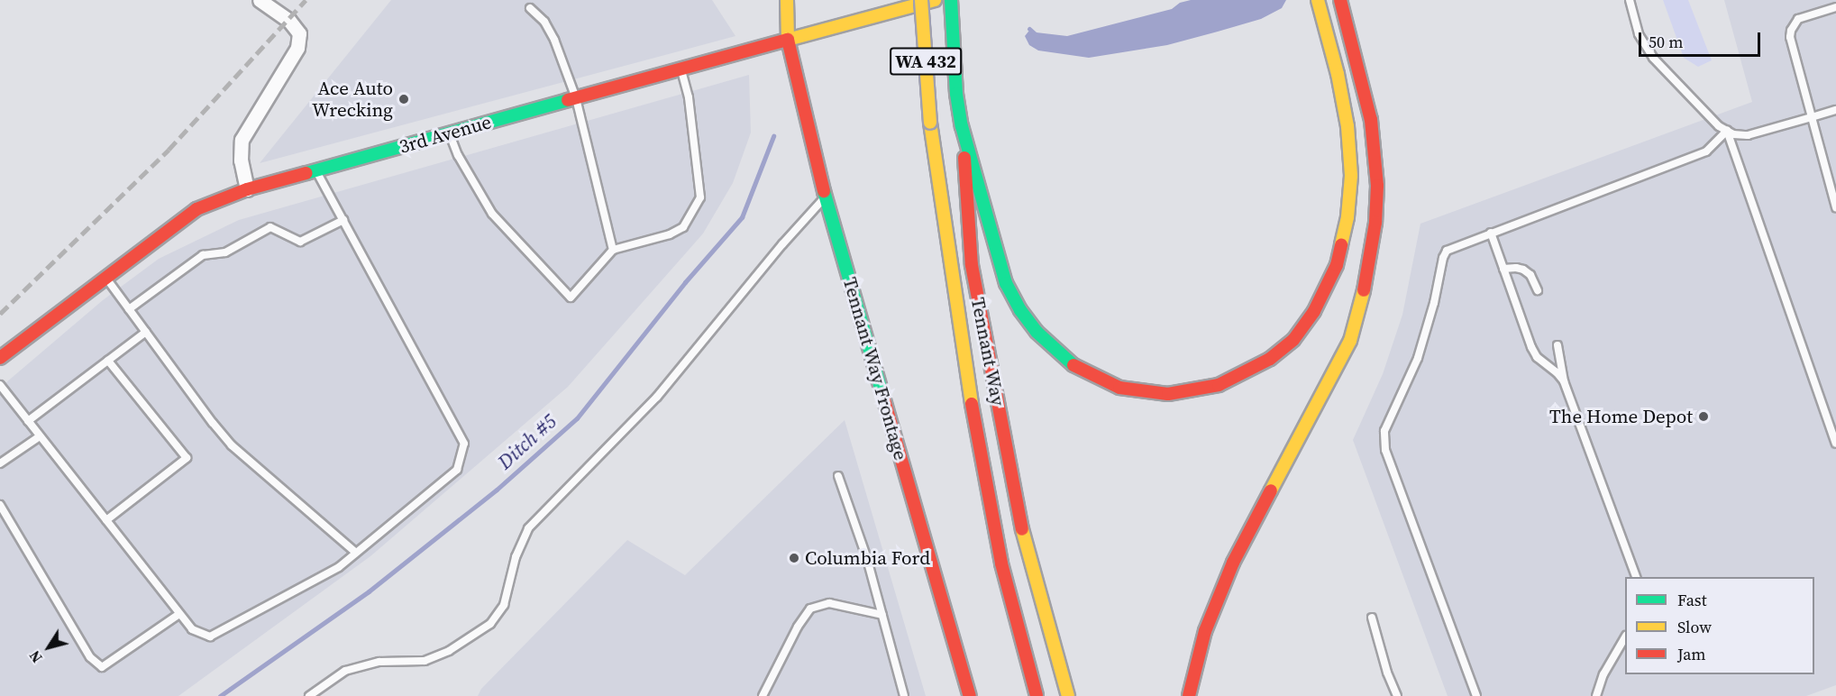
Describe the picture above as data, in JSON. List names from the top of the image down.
{
  "streets": {
    "main road": [
      "WA 432",
      "3rd Avenue",
      "Tennant Way",
      "Tennant Way Frontage"
    ]
  },
  "crossings": [
    ["3rd Avenue", "Tennant Way Frontage"]
  ],
  "water": ["Ditch #5"],
  "places": ["Ace Auto Wrecking", "The Home Depot", "Columbia Ford"],
  "legend": ["Fast", "Slow", "Jam"],
  "scale_bar": "50 m",
  "north": "bottom left"
}
